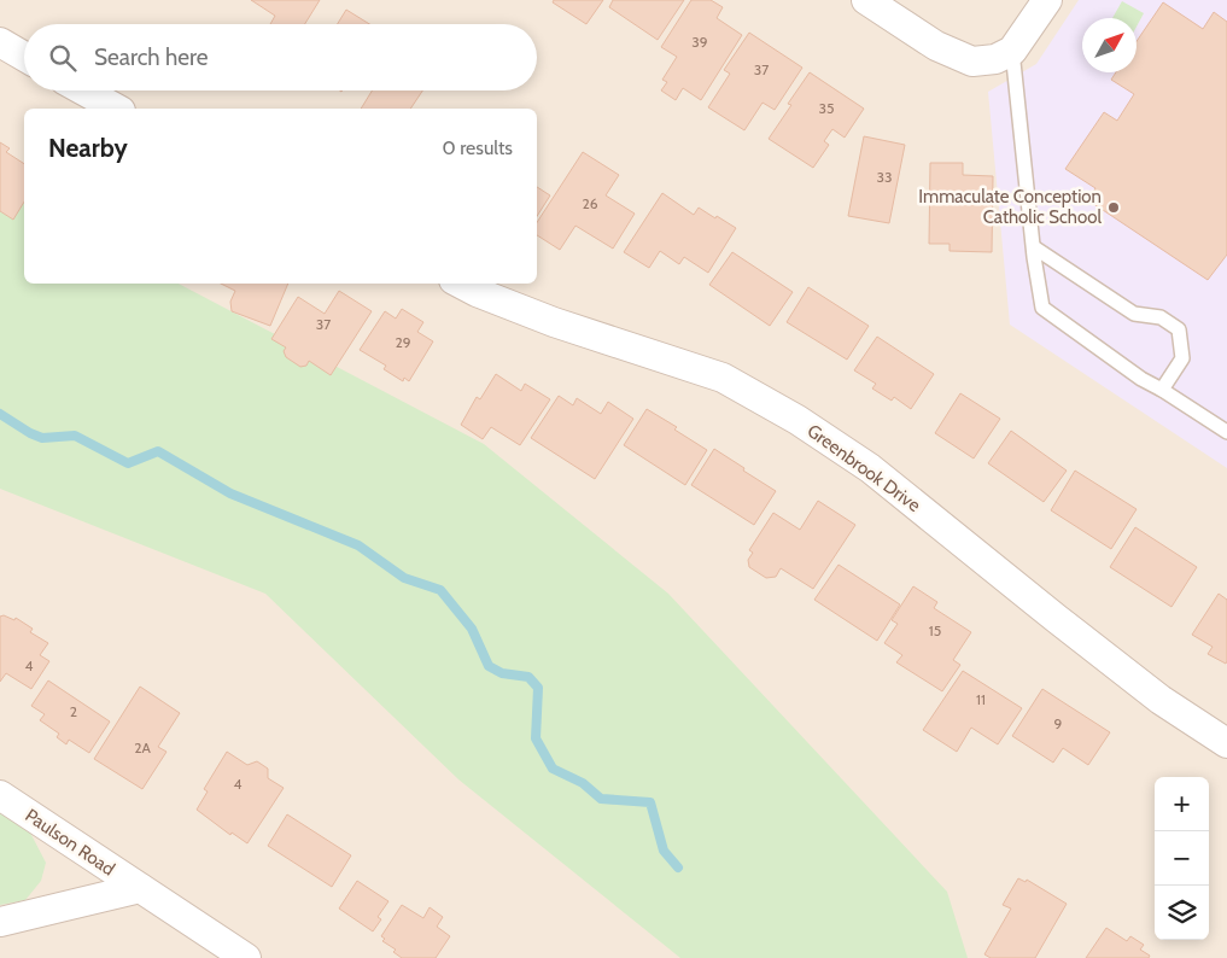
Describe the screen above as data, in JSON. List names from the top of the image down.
{
  "streets": {
    "street": ["Greenbrook Drive", "Paulson Road"]
  },
  "places": ["Immaculate Conception Catholic School"],
  "house_numbers": [
    "39",
    "37",
    "35",
    "33",
    "26",
    "37",
    "29",
    "15",
    "4",
    "11",
    "2",
    "9",
    "2A",
    "4"
  ],
  "north": "top right",
  "page": {
    "search": "Search here",
    "heading": ["Nearby", "0 results"],
    "map_buttons": ["+", "−"]
  }
}
